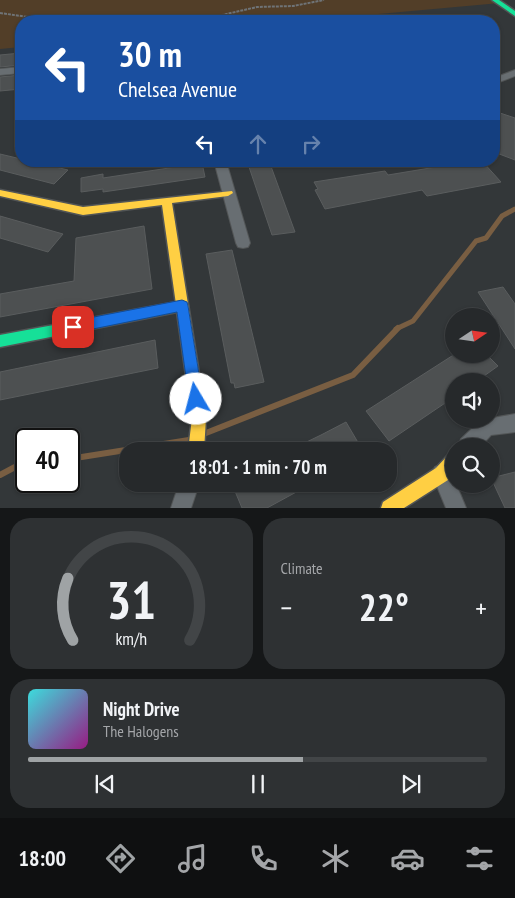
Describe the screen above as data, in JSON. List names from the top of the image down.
{
  "north": "right",
  "page": {
    "turn": ["30 m", "Chelsea Avenue"],
    "limit": "40",
    "trip": "18:01 · 1 min · 70 m",
    "tile": "Climate",
    "heat": ["−", "22°", "+"],
    "song": ["Night Drive", "The Halogens"],
    "tabs": "18:00",
    "gauge": ["31", "km/h"]
  }
}
